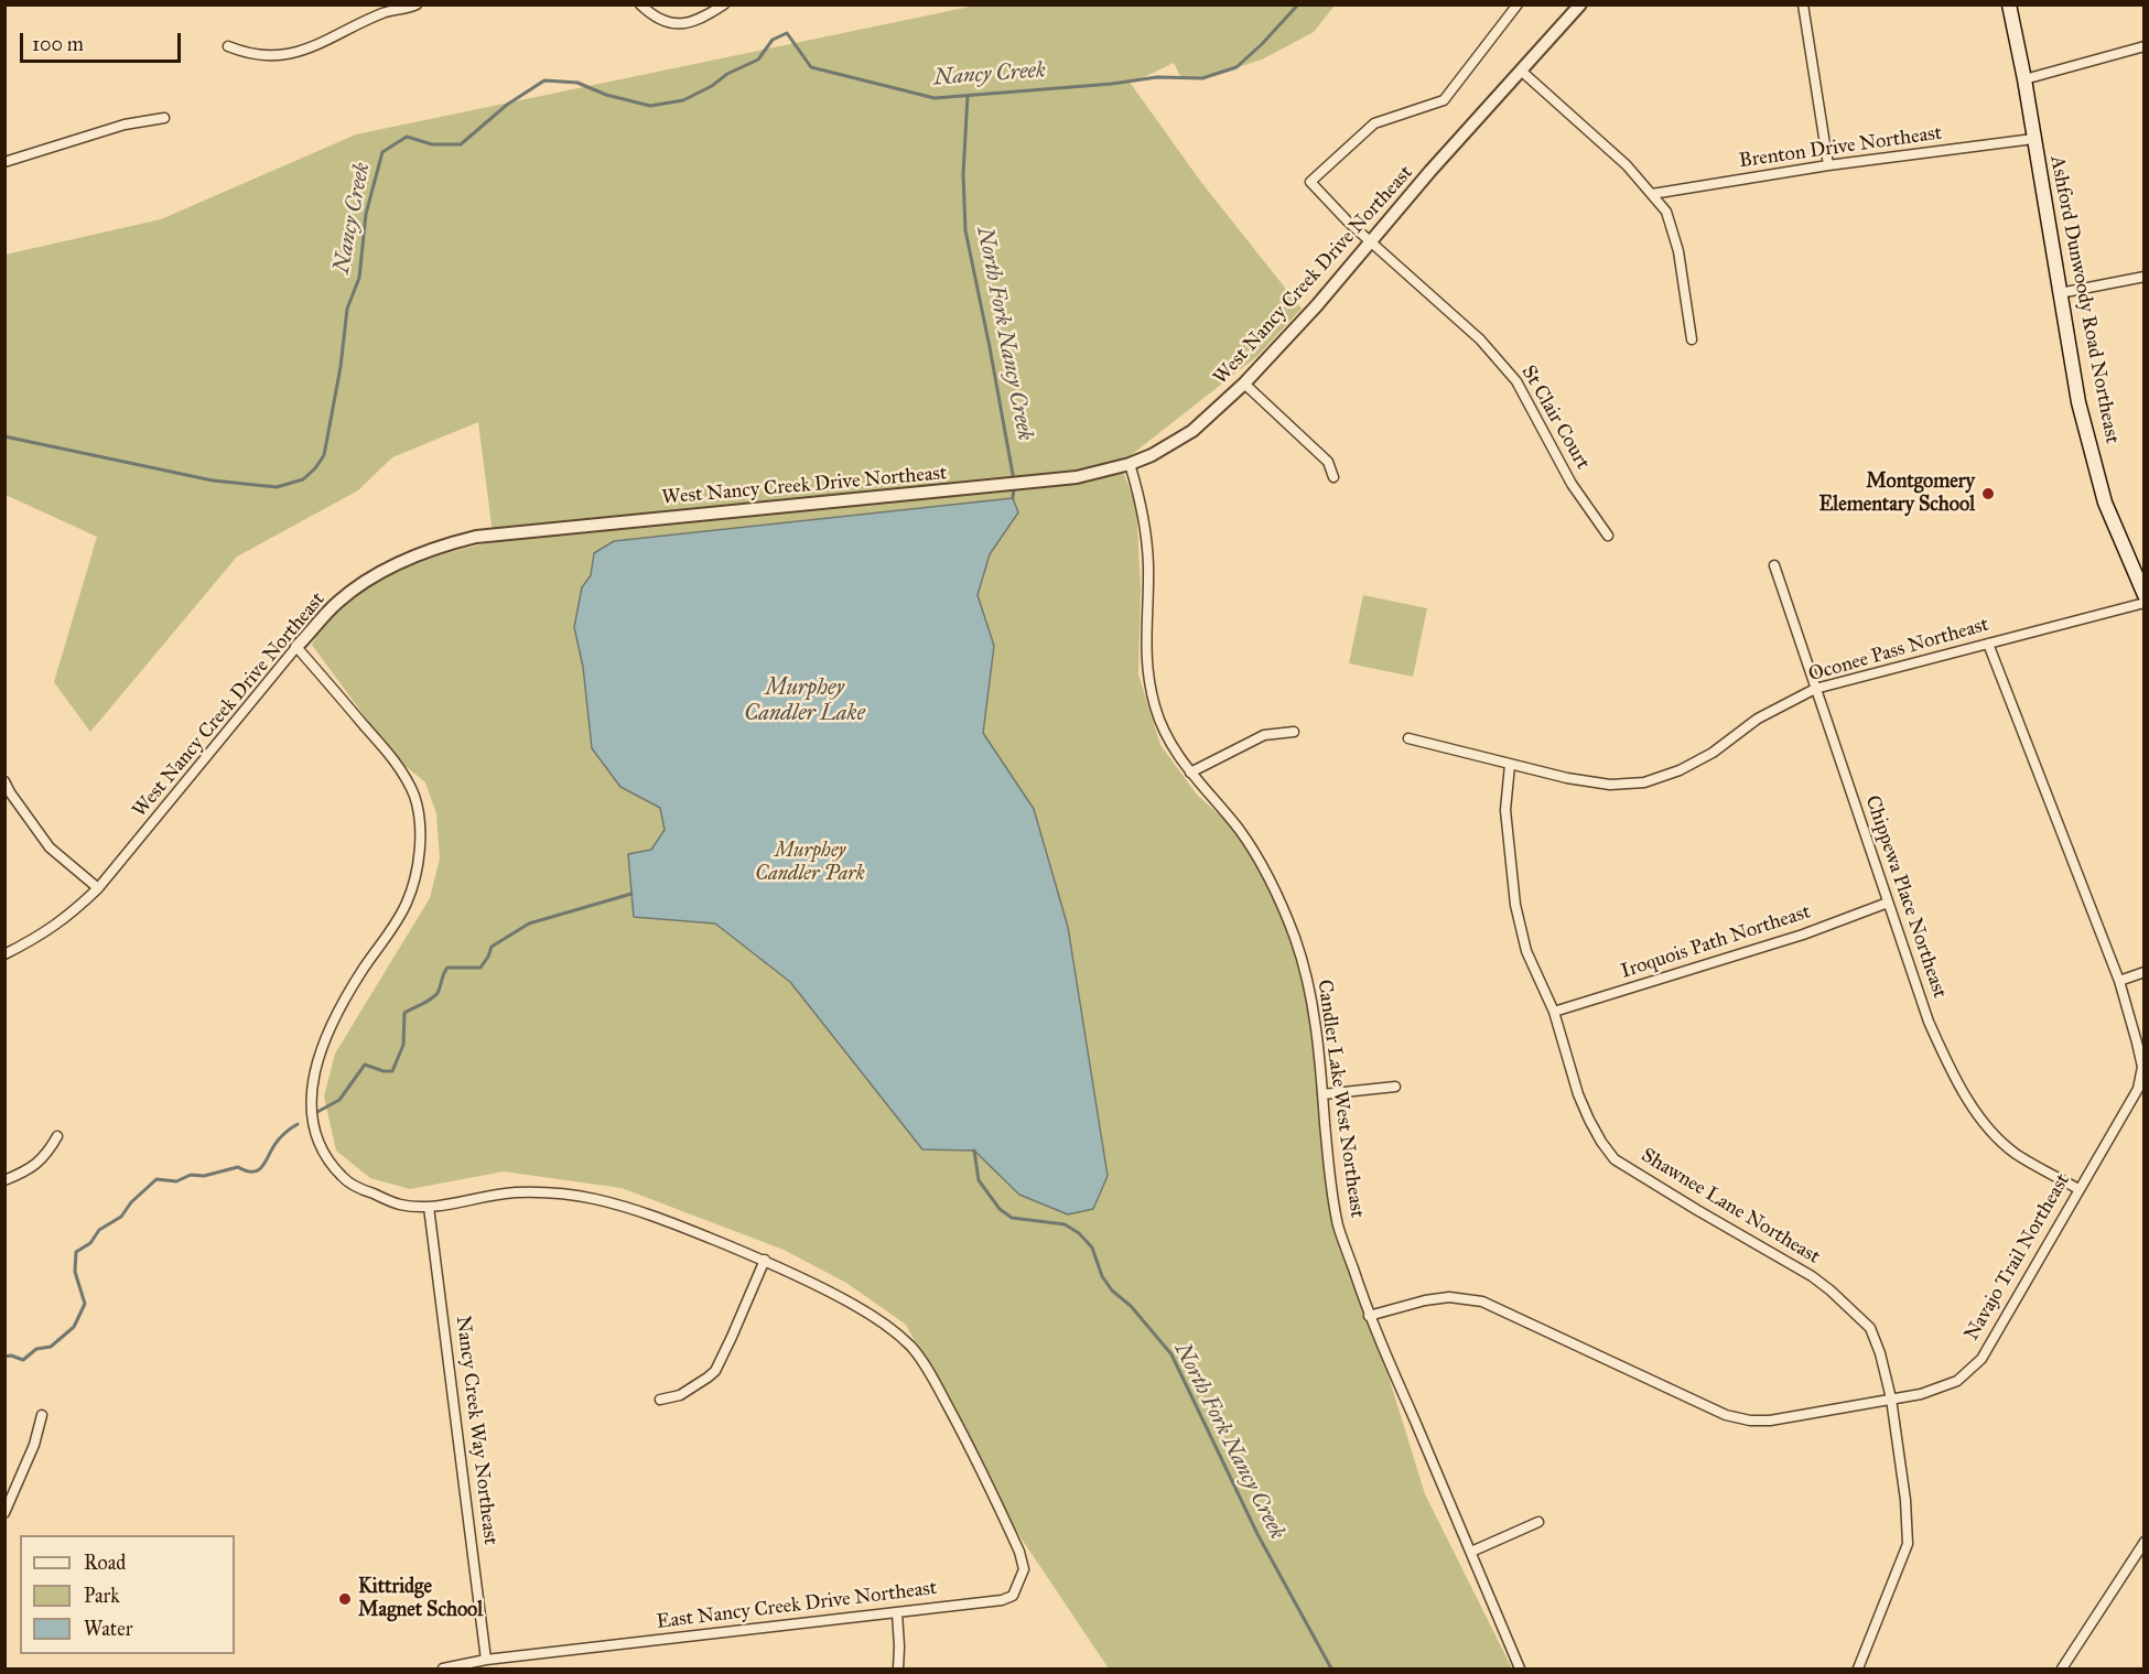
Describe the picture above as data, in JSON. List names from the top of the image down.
{
  "streets": {
    "main road": ["Ashford Dunwoody Road Northeast"],
    "street": [
      "Brenton Drive Northeast",
      "West Nancy Creek Drive Northeast",
      "St Clair Court",
      "Oconee Pass Northeast",
      "Chippewa Place Northeast",
      "Iroquois Path Northeast",
      "Candler Lake West Northeast",
      "Shawnee Lane Northeast",
      "Navajo Trail Northeast",
      "Nancy Creek Way Northeast",
      "East Nancy Creek Drive Northeast"
    ]
  },
  "crossings": [
    ["Brenton Drive Northeast", "Ashford Dunwoody Road Northeast"],
    ["West Nancy Creek Drive Northeast", "St Clair Court"],
    ["West Nancy Creek Drive Northeast", "Candler Lake West Northeast"],
    ["Oconee Pass Northeast", "Chippewa Place Northeast"],
    ["Oconee Pass Northeast", "Shawnee Lane Northeast"],
    ["Oconee Pass Northeast", "Navajo Trail Northeast"],
    ["Chippewa Place Northeast", "Iroquois Path Northeast"],
    ["Chippewa Place Northeast", "Navajo Trail Northeast"],
    ["Iroquois Path Northeast", "Shawnee Lane Northeast"],
    ["Candler Lake West Northeast", "Navajo Trail Northeast"],
    ["Shawnee Lane Northeast", "Navajo Trail Northeast"],
    ["Nancy Creek Way Northeast", "East Nancy Creek Drive Northeast"]
  ],
  "water": ["Nancy Creek", "North Fork Nancy Creek", "Murphey Candler Lake"],
  "parks": ["Murphey Candler Park"],
  "places": ["Montgomery Elementary School", "Kittridge Magnet School"],
  "legend": ["Road", "Park", "Water"],
  "scale_bar": "100 m"
}
